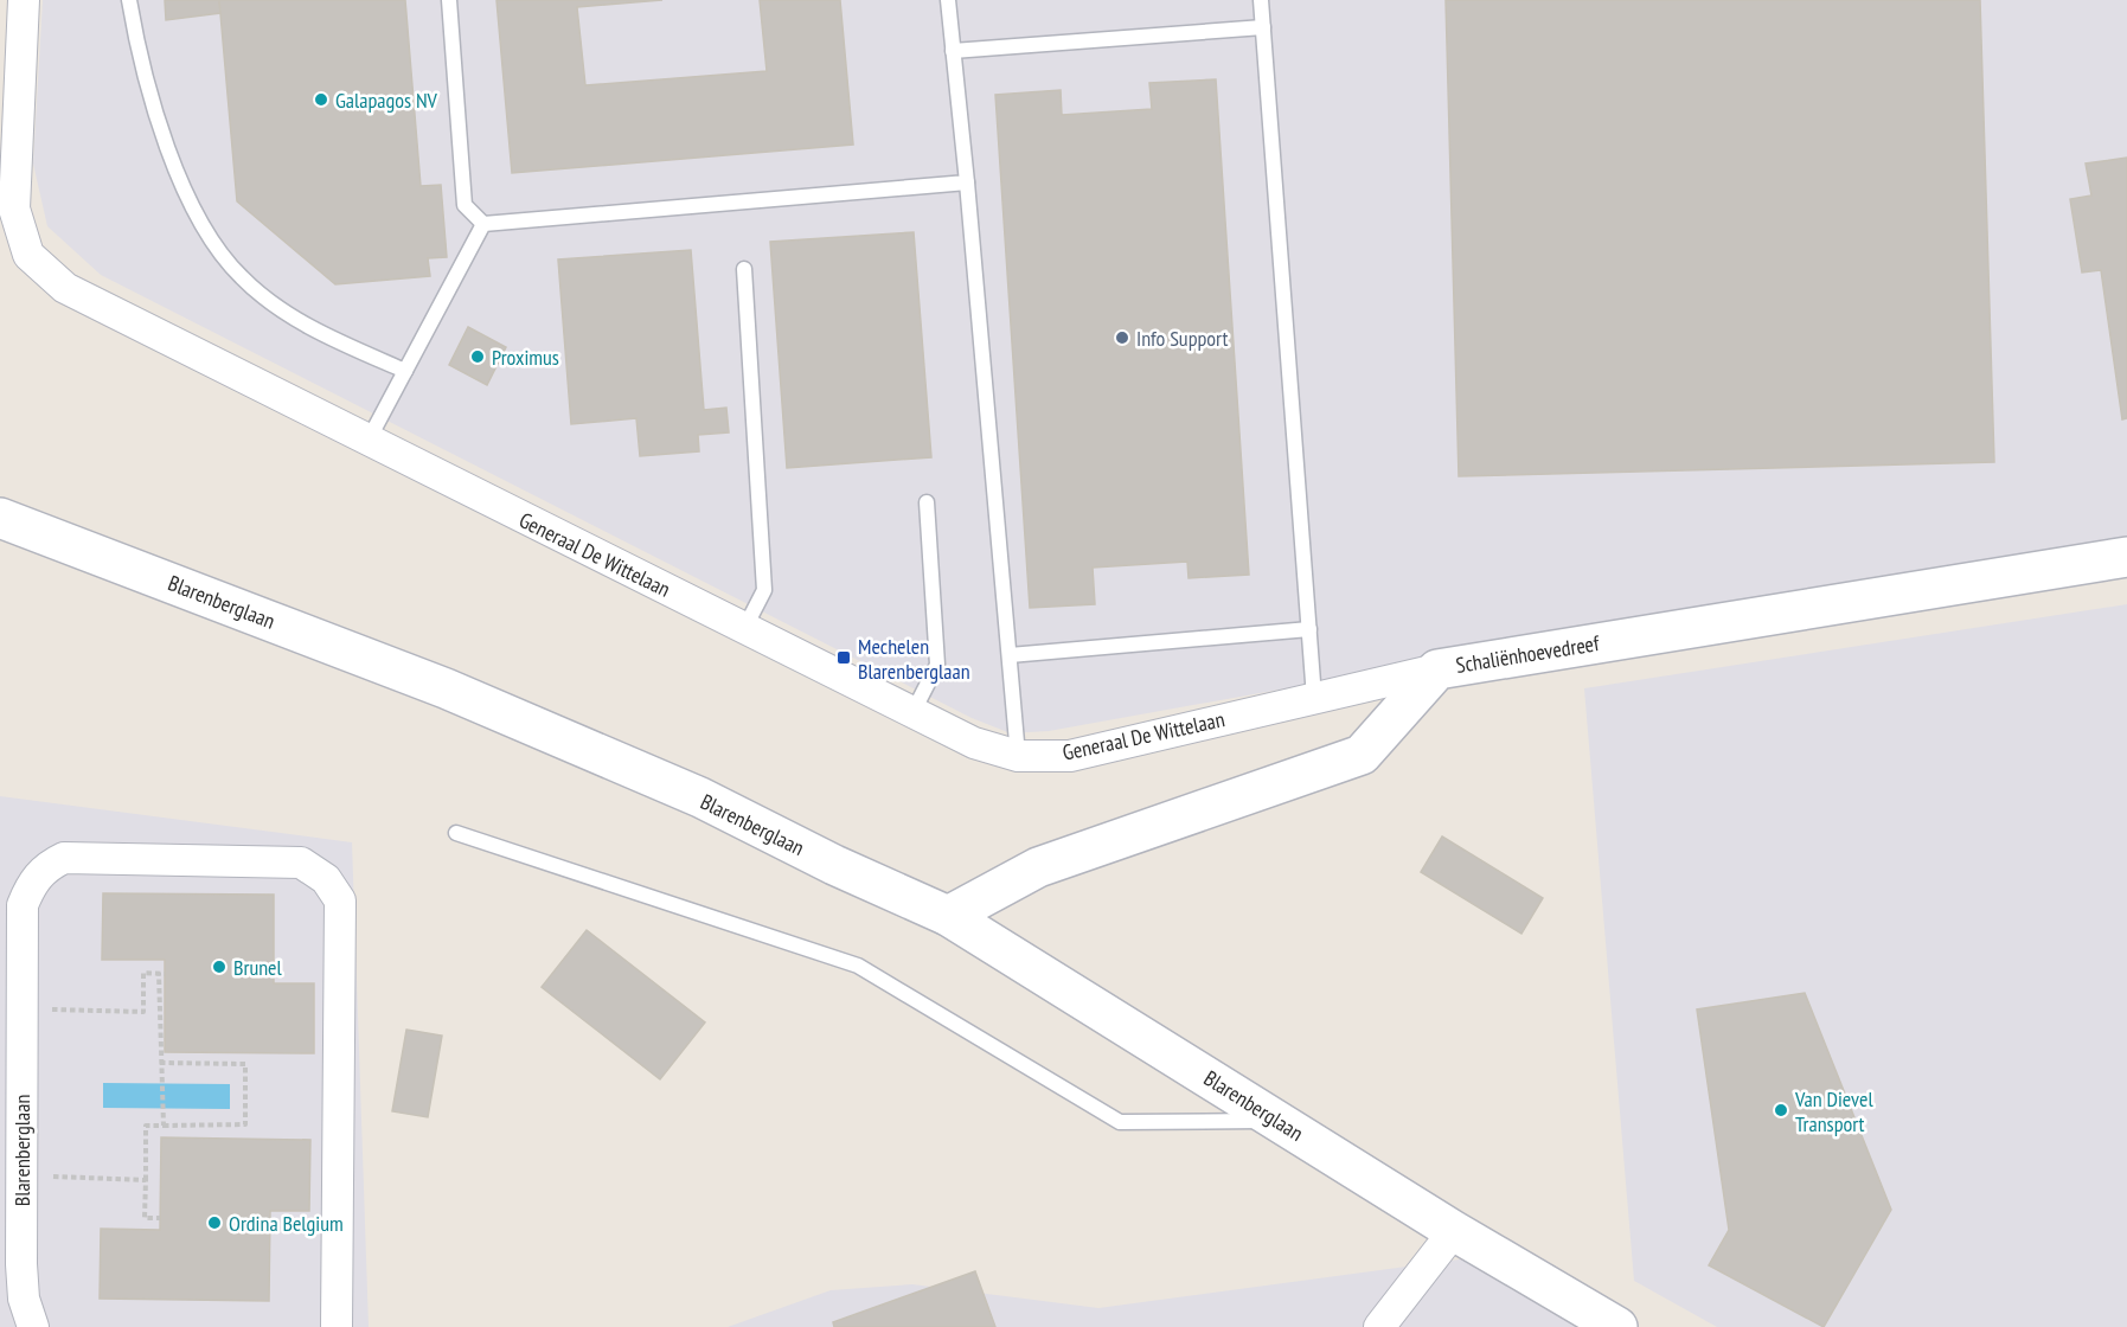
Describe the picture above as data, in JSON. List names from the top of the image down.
{
  "streets": {
    "street": ["Generaal De Wittelaan", "Blarenberglaan", "Schaliënhoevedreef"]
  },
  "crossings": [
    ["Generaal De Wittelaan", "Schaliënhoevedreef"],
    ["Blarenberglaan", "Schaliënhoevedreef"]
  ],
  "places": {
    "other": [
      "Galapagos NV",
      "Info Support",
      "Proximus",
      "Brunel",
      "Van Dievel Transport",
      "Ordina Belgium"
    ],
    "transit": ["Mechelen Blarenberglaan"]
  }
}
